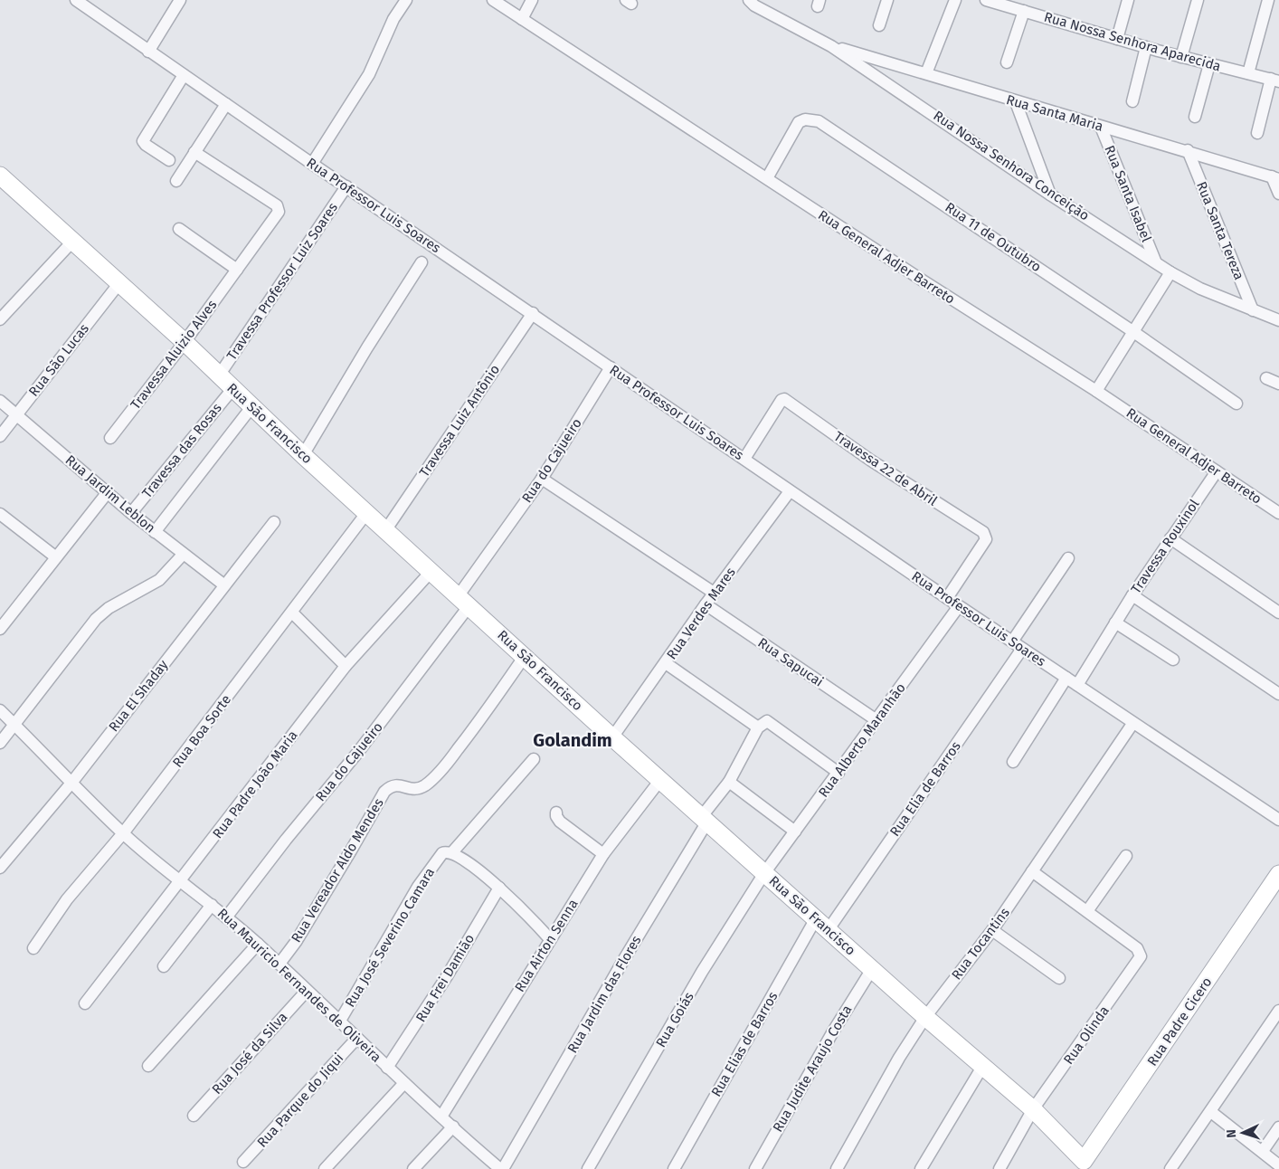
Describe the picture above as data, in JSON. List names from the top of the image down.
{
  "streets": {
    "street": [
      "Rua Nossa Senhora Aparecida",
      "Rua Santa Maria",
      "Rua Nossa Senhora Conceição",
      "Rua Santa Isabel",
      "Rua Professor Luis Soares",
      "Rua Santa Tereza",
      "Rua 11 de Outubro",
      "Rua General Adjer Barreto",
      "Travessa Professor Luiz Soares",
      "Travessa Aluizio Alves",
      "Rua São Lucas",
      "Travessa Luiz Antônio",
      "Rua São Francisco",
      "Travessa das Rosas",
      "Rua do Cajueiro",
      "Travessa 22 de Abril",
      "Rua Jardim Leblon",
      "Travessa Rouxinol",
      "Rua Verdes Mares",
      "Rua Sapucai",
      "Rua El Shaday",
      "Rua Boa Sorte",
      "Rua Alberto Maranhão",
      "Rua Padre João Maria",
      "Rua Elia de Barros",
      "Rua Vereador Aldo Mendes",
      "Rua José Severino Camara",
      "Rua Tocantins",
      "Rua Airton Senna",
      "Rua Frei Damião",
      "Rua Mauricio Fernandes de Oliveira",
      "Rua Jardim das Flores",
      "Rua Goiás",
      "Rua Padre Cicero",
      "Rua Olinda",
      "Rua Elias de Barros",
      "Rua José da Silva",
      "Rua Judite Araujo Costa",
      "Rua Parque do Jiqui"
    ]
  },
  "crossings": [
    ["Rua Santa Maria", "Rua Nossa Senhora Conceição"],
    ["Rua Santa Maria", "Rua Santa Isabel"],
    ["Rua Santa Maria", "Rua Santa Tereza"],
    ["Rua Nossa Senhora Conceição", "Rua Santa Isabel"],
    ["Rua Nossa Senhora Conceição", "Rua Santa Tereza"],
    ["Rua Professor Luis Soares", "Travessa Professor Luiz Soares"],
    ["Rua Professor Luis Soares", "Travessa Luiz Antônio"],
    ["Rua Professor Luis Soares", "Rua do Cajueiro"],
    ["Rua Professor Luis Soares", "Travessa 22 de Abril"],
    ["Rua Professor Luis Soares", "Travessa Rouxinol"],
    ["Rua Professor Luis Soares", "Rua Verdes Mares"],
    ["Rua Professor Luis Soares", "Rua Alberto Maranhão"],
    ["Rua Professor Luis Soares", "Rua Elia de Barros"],
    ["Rua Professor Luis Soares", "Rua Tocantins"],
    ["Rua 11 de Outubro", "Rua General Adjer Barreto"],
    ["Rua General Adjer Barreto", "Travessa Rouxinol"],
    ["Travessa Professor Luiz Soares", "Rua São Francisco"],
    ["Travessa Aluizio Alves", "Rua São Francisco"],
    ["Rua São Lucas", "Rua São Francisco"],
    ["Rua São Lucas", "Rua Jardim Leblon"],
    ["Travessa Luiz Antônio", "Rua São Francisco"],
    ["Rua São Francisco", "Travessa das Rosas"],
    ["Rua São Francisco", "Rua do Cajueiro"],
    ["Rua São Francisco", "Rua Verdes Mares"],
    ["Rua São Francisco", "Rua Boa Sorte"],
    ["Rua São Francisco", "Rua Alberto Maranhão"],
    ["Rua São Francisco", "Rua Padre João Maria"],
    ["Rua São Francisco", "Rua Elia de Barros"],
    ["Rua São Francisco", "Rua Vereador Aldo Mendes"],
    ["Rua São Francisco", "Rua Tocantins"],
    ["Rua São Francisco", "Rua Airton Senna"],
    ["Rua São Francisco", "Rua Jardim das Flores"],
    ["Rua São Francisco", "Rua Goiás"],
    ["Rua São Francisco", "Rua Padre Cicero"],
    ["Rua São Francisco", "Rua Olinda"],
    ["Rua São Francisco", "Rua Elias de Barros"],
    ["Rua São Francisco", "Rua Judite Araujo Costa"],
    ["Travessa das Rosas", "Rua Jardim Leblon"],
    ["Rua do Cajueiro", "Rua Mauricio Fernandes de Oliveira"],
    ["Rua Jardim Leblon", "Rua El Shaday"],
    ["Rua Verdes Mares", "Rua Sapucai"],
    ["Rua Sapucai", "Rua Alberto Maranhão"],
    ["Rua El Shaday", "Rua Mauricio Fernandes de Oliveira"],
    ["Rua Boa Sorte", "Rua Mauricio Fernandes de Oliveira"],
    ["Rua Alberto Maranhão", "Rua Goiás"],
    ["Rua Padre João Maria", "Rua Mauricio Fernandes de Oliveira"],
    ["Rua Elia de Barros", "Rua Elias de Barros"],
    ["Rua Vereador Aldo Mendes", "Rua Mauricio Fernandes de Oliveira"],
    ["Rua José Severino Camara", "Rua Mauricio Fernandes de Oliveira"],
    ["Rua Airton Senna", "Rua Mauricio Fernandes de Oliveira"],
    ["Rua Frei Damião", "Rua Mauricio Fernandes de Oliveira"],
    ["Rua Mauricio Fernandes de Oliveira", "Rua Jardim das Flores"],
    ["Rua Mauricio Fernandes de Oliveira", "Rua José da Silva"],
    ["Rua Mauricio Fernandes de Oliveira", "Rua Parque do Jiqui"]
  ],
  "districts": ["Golandim"],
  "north": "left"
}
